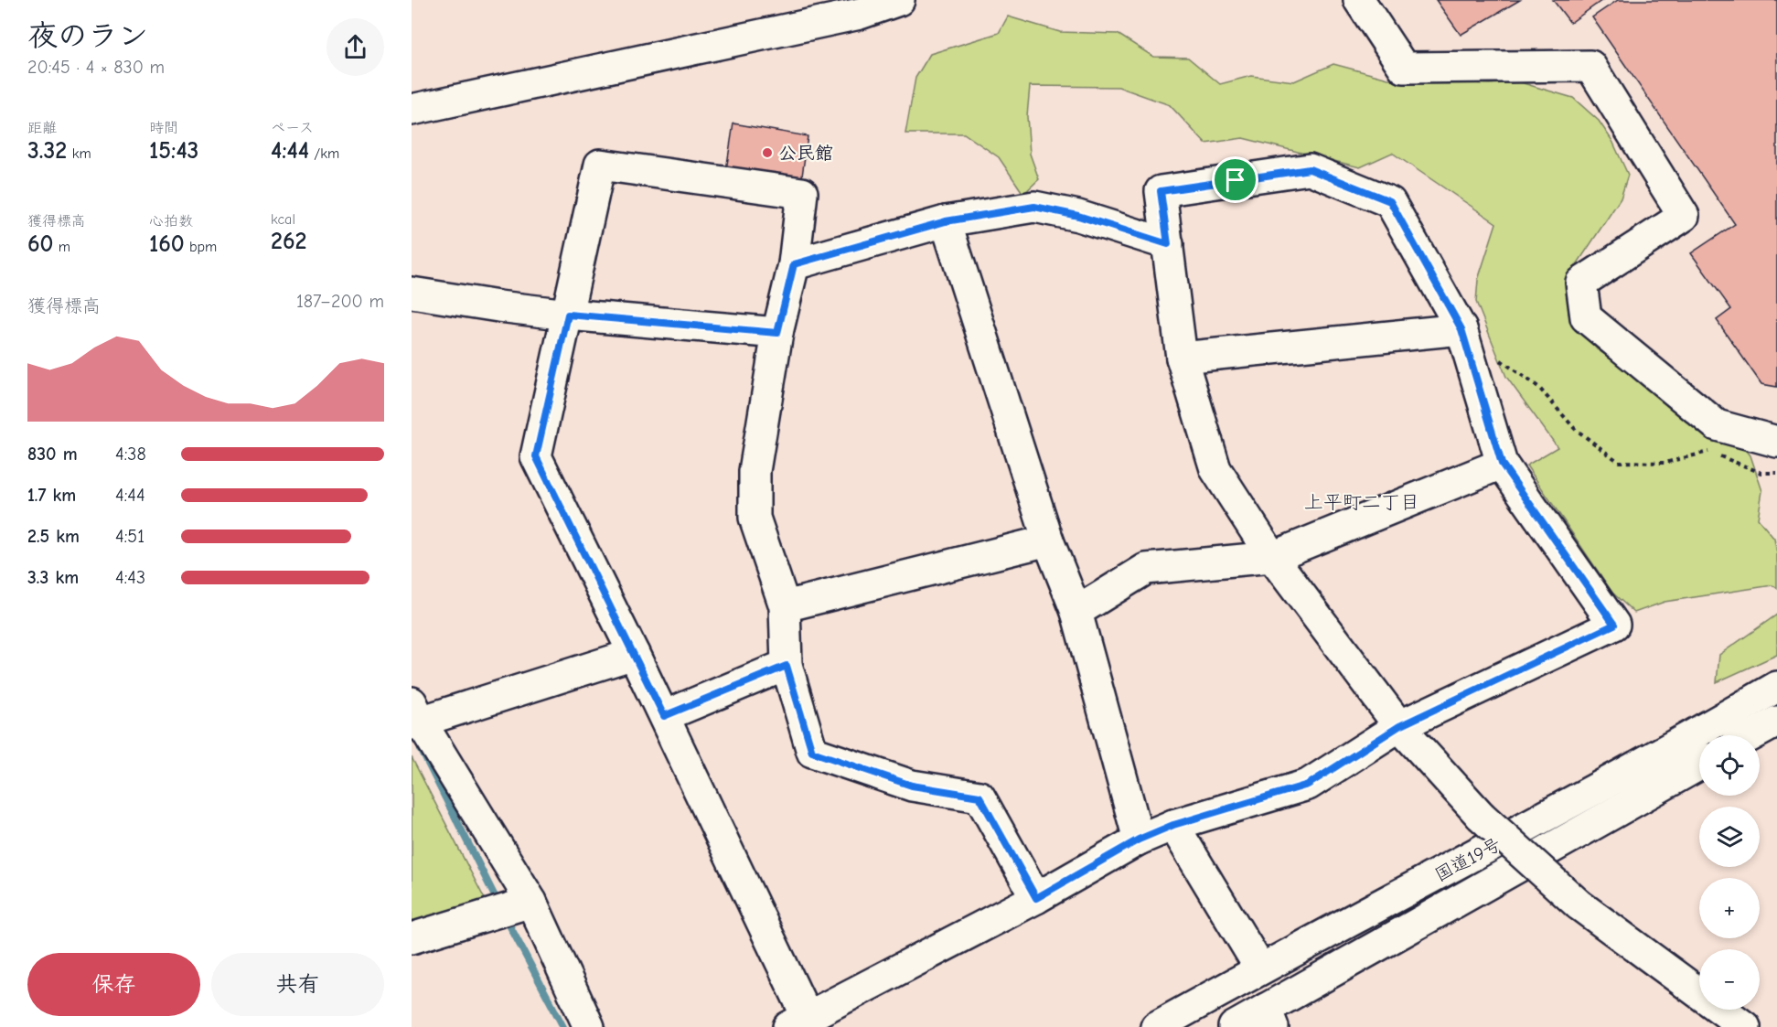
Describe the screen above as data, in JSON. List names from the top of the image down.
{
  "streets": {
    "main road": ["国道19号"]
  },
  "districts": ["上平町二丁目"],
  "places": ["公民館"],
  "page": {
    "heading": ["夜のラン", "20:45 · 4 × 830 m"],
    "stats": [
      ["距離", "3.32 km"],
      ["時間", "15:43"],
      ["ペース", "4:44 /km"],
      ["獲得標高", "60 m"],
      ["心拍数", "160 bpm"],
      ["kcal", "262"]
    ],
    "chart": ["獲得標高", "187–200 m"],
    "list": [
      {
        "name": "830 m",
        "note": "4:38"
      },
      {
        "name": "1.7 km",
        "note": "4:44"
      },
      {
        "name": "2.5 km",
        "note": "4:51"
      },
      {
        "name": "3.3 km",
        "note": "4:43"
      }
    ],
    "map_buttons": ["+", "−"],
    "buttons": ["保存", "共有"]
  }
}
